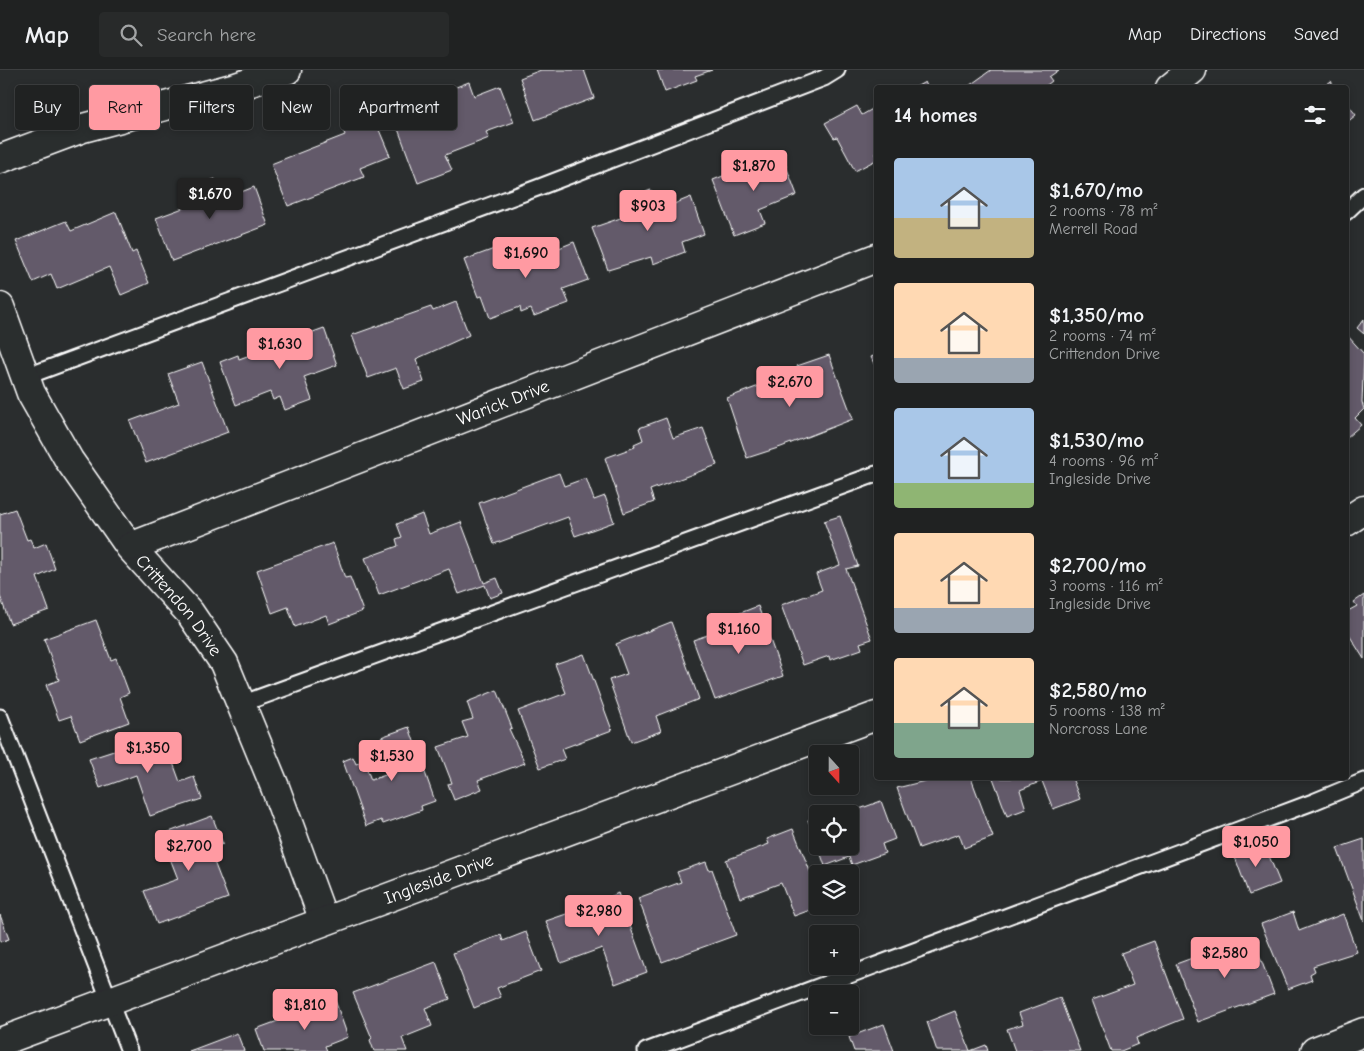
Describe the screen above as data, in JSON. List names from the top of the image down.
{
  "streets": {
    "street": ["Warick Drive", "Crittendon Drive", "Ingleside Drive"]
  },
  "crossings": [
    ["Warick Drive", "Crittendon Drive"],
    ["Crittendon Drive", "Ingleside Drive"]
  ],
  "north": "bottom",
  "page": {
    "header": "Map",
    "search": "Search here",
    "nav": ["Map", "Directions", "Saved"],
    "chip": [
      "Buy",
      "Rent",
      "Filters",
      "New",
      "Apartment"
    ],
    "heading": "14 homes",
    "list": [
      {
        "name": "$1,670/mo",
        "note": "2 rooms · 78 m² · Merrell Road"
      },
      {
        "name": "$1,350/mo",
        "note": "2 rooms · 74 m² · Crittendon Drive"
      },
      {
        "name": "$1,530/mo",
        "note": "4 rooms · 96 m² · Ingleside Drive"
      },
      {
        "name": "$2,700/mo",
        "note": "3 rooms · 116 m² · Ingleside Drive"
      },
      {
        "name": "$2,580/mo",
        "note": "5 rooms · 138 m² · Norcross Lane"
      }
    ],
    "price": [
      "$1,870",
      "$1,670",
      "$903",
      "$1,690",
      "$1,630",
      "$2,670",
      "$1,160",
      "$1,350",
      "$1,530",
      "$1,050",
      "$2,700",
      "$2,980",
      "$2,580",
      "$1,810"
    ],
    "map_buttons": ["+", "−"]
  }
}
